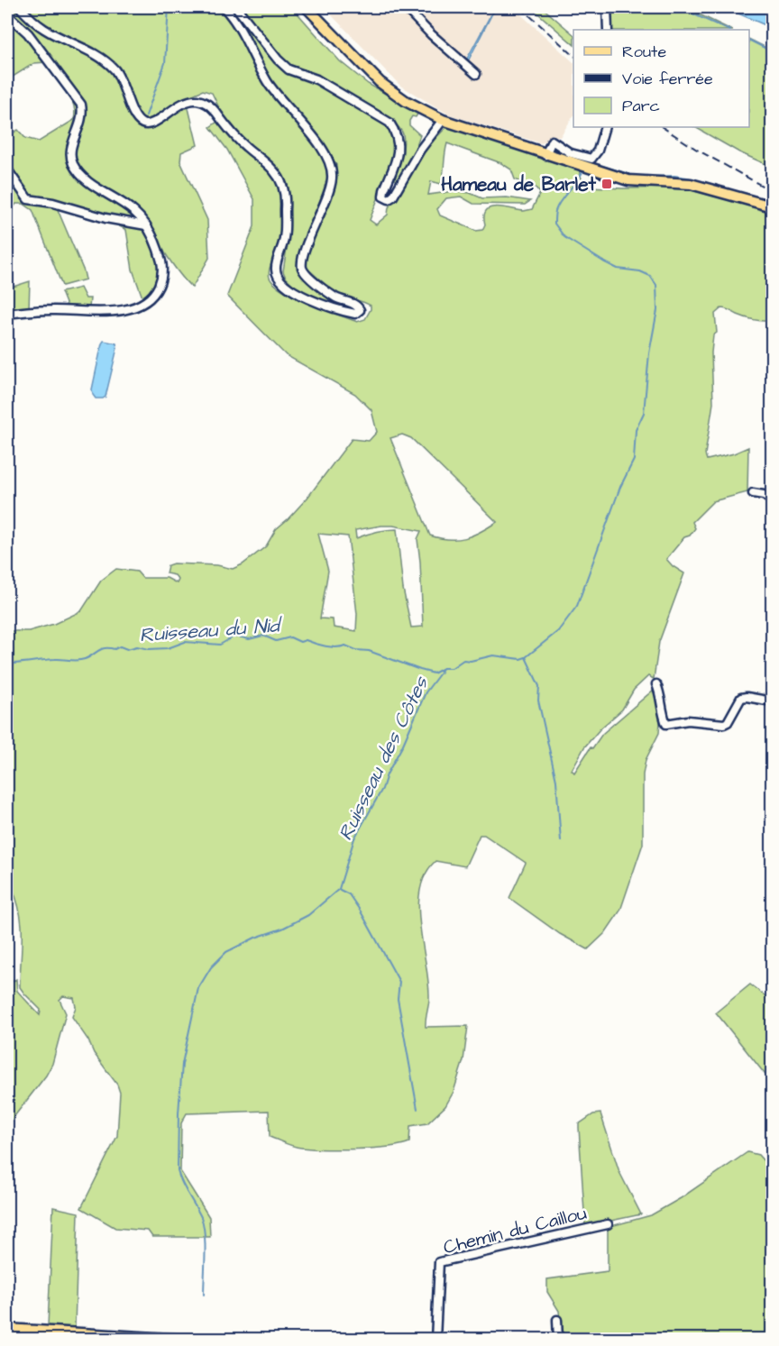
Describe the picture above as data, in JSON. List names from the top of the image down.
{
  "streets": {
    "street": ["Chemin du Caillou"]
  },
  "water": ["Ruisseau du Nid", "Ruisseau des Côtes"],
  "places": {
    "transit": ["Hameau de Barlet"]
  },
  "legend": ["Route", "Voie ferrée", "Parc"]
}
